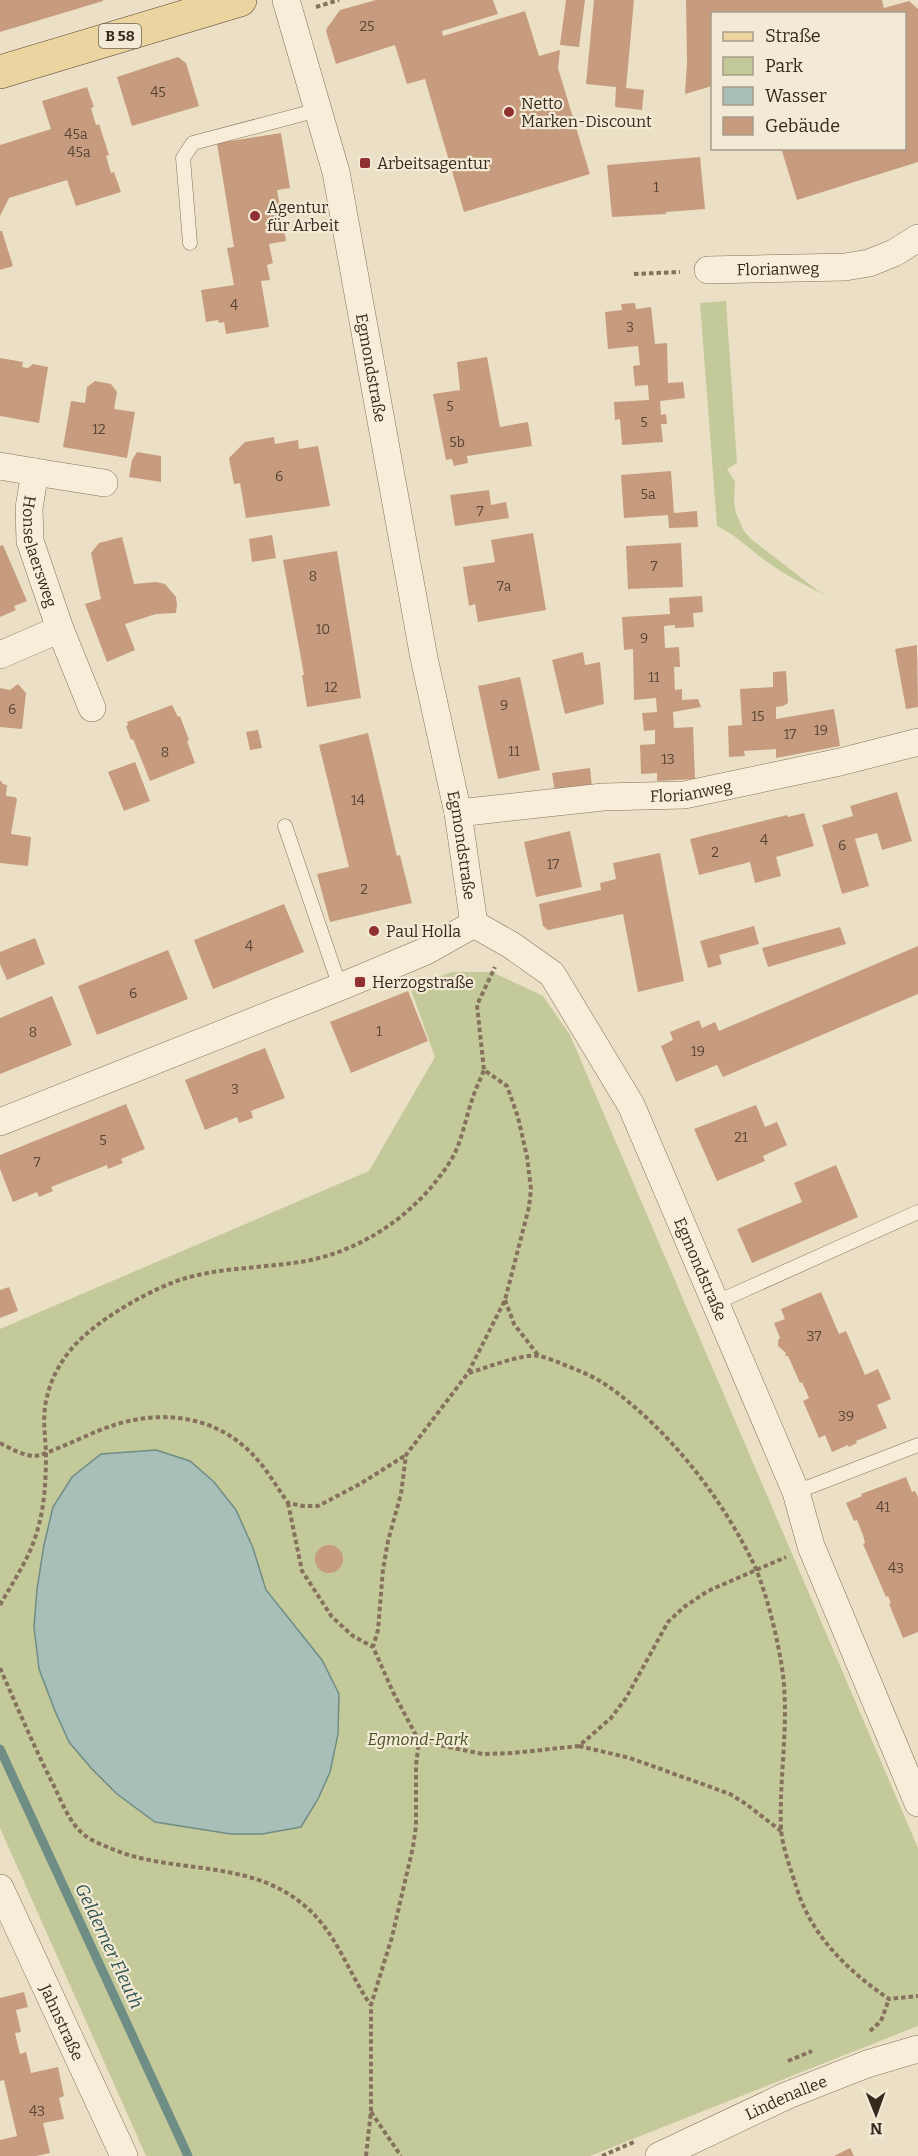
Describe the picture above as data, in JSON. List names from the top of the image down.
{
  "streets": {
    "main road": ["B 58"],
    "street": [
      "Florianweg",
      "Egmondstraße",
      "Honselaersweg",
      "Jahnstraße",
      "Lindenallee"
    ]
  },
  "crossings": [
    ["Florianweg", "Egmondstraße"]
  ],
  "water": ["Gelderner Fleuth"],
  "parks": ["Egmond-Park"],
  "places": {
    "other": ["Netto Marken-Discount", "Agentur für Arbeit", "Paul Holla"],
    "transit": ["Arbeitsagentur", "Herzogstraße"]
  },
  "house_numbers": [
    "25",
    "45",
    "45a",
    "45a",
    "1",
    "4",
    "3",
    "5",
    "5",
    "12",
    "5b",
    "6",
    "5a",
    "7",
    "7",
    "8",
    "7a",
    "10",
    "9",
    "11",
    "12",
    "9",
    "6",
    "15",
    "19",
    "17",
    "11",
    "8",
    "13",
    "14",
    "4",
    "6",
    "2",
    "17",
    "2",
    "4",
    "6",
    "1",
    "8",
    "19",
    "3",
    "21",
    "5",
    "7",
    "37",
    "39",
    "41",
    "43",
    "43"
  ],
  "legend": [
    "Straße",
    "Park",
    "Wasser",
    "Gebäude"
  ],
  "north": "bottom"
}
